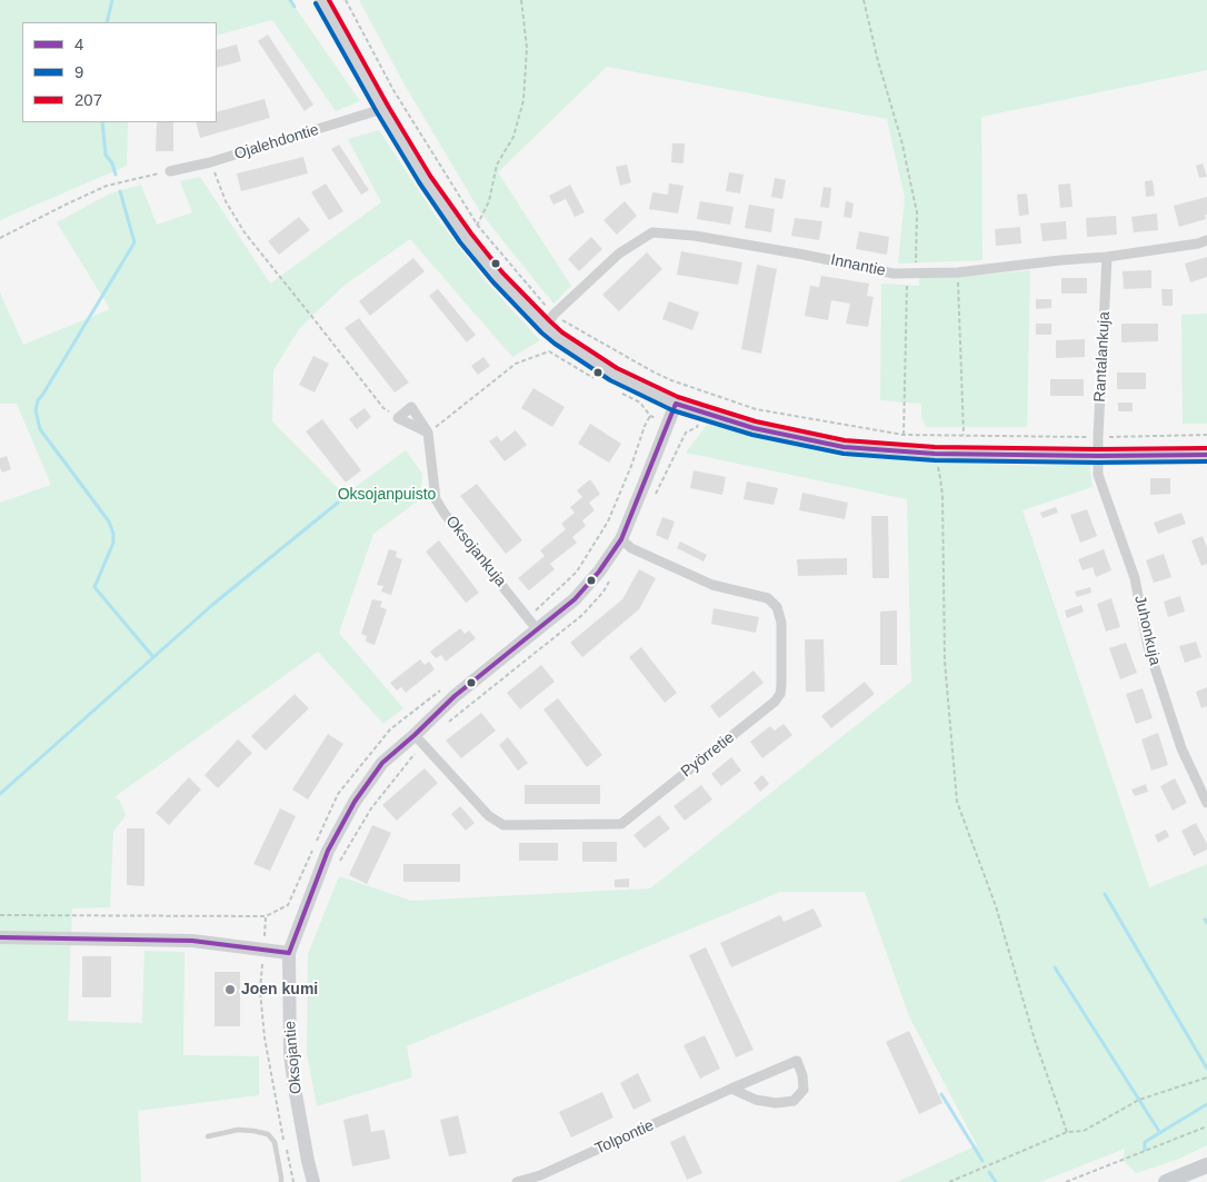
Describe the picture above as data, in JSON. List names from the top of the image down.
{
  "streets": {
    "street": [
      "Ojalehdontie",
      "Innantie",
      "Rantalankuja",
      "Oksojankuja",
      "Juhonkuja",
      "Pyörretie",
      "Oksojantie",
      "Tolpontie"
    ]
  },
  "crossings": [
    ["Innantie", "Rantalankuja"],
    ["Rantalankuja", "Juhonkuja"],
    ["Oksojankuja", "Oksojantie"],
    ["Pyörretie", "Oksojantie"]
  ],
  "parks": ["Oksojanpuisto"],
  "places": ["Joen kumi"],
  "lines": ["transit line 207", "transit line 9", "transit line 4"],
  "legend": ["4", "9", "207"]
}
